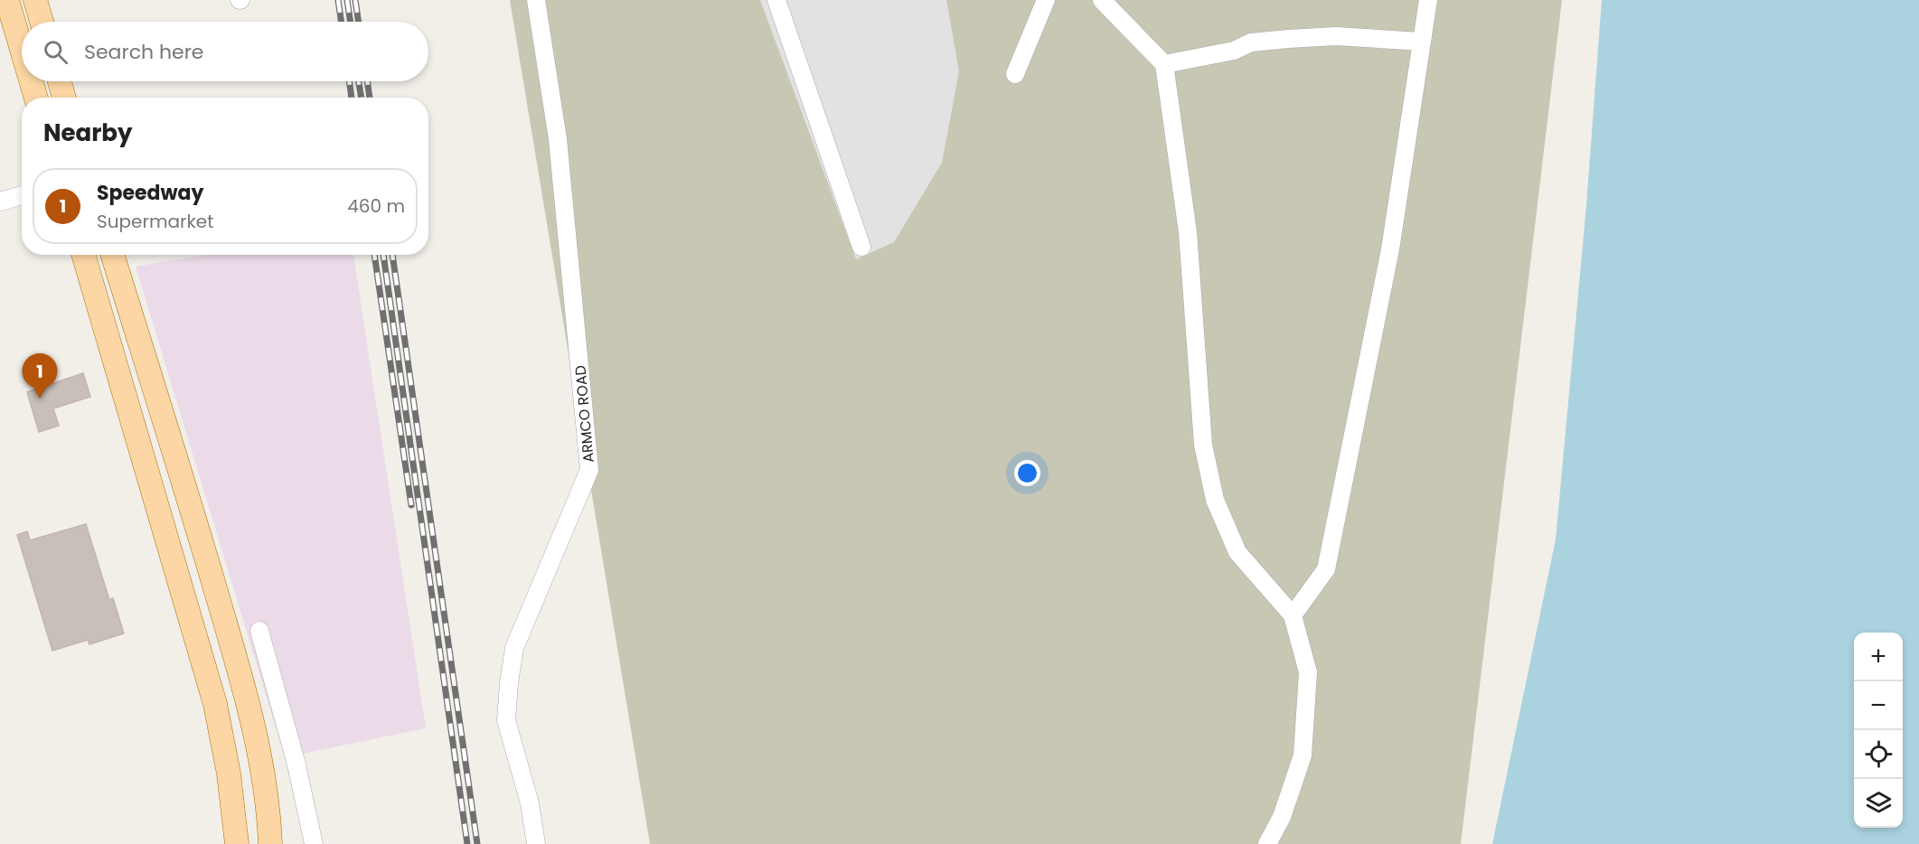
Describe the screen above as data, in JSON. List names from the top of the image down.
{
  "streets": {
    "street": ["ARMCO ROAD"]
  },
  "page": {
    "search": "Search here",
    "heading": "Nearby",
    "list": [
      {
        "mark": "1",
        "name": "Speedway",
        "note": "Supermarket",
        "value": "460 m"
      }
    ],
    "pins": "1",
    "map_buttons": ["+", "−"]
  }
}
